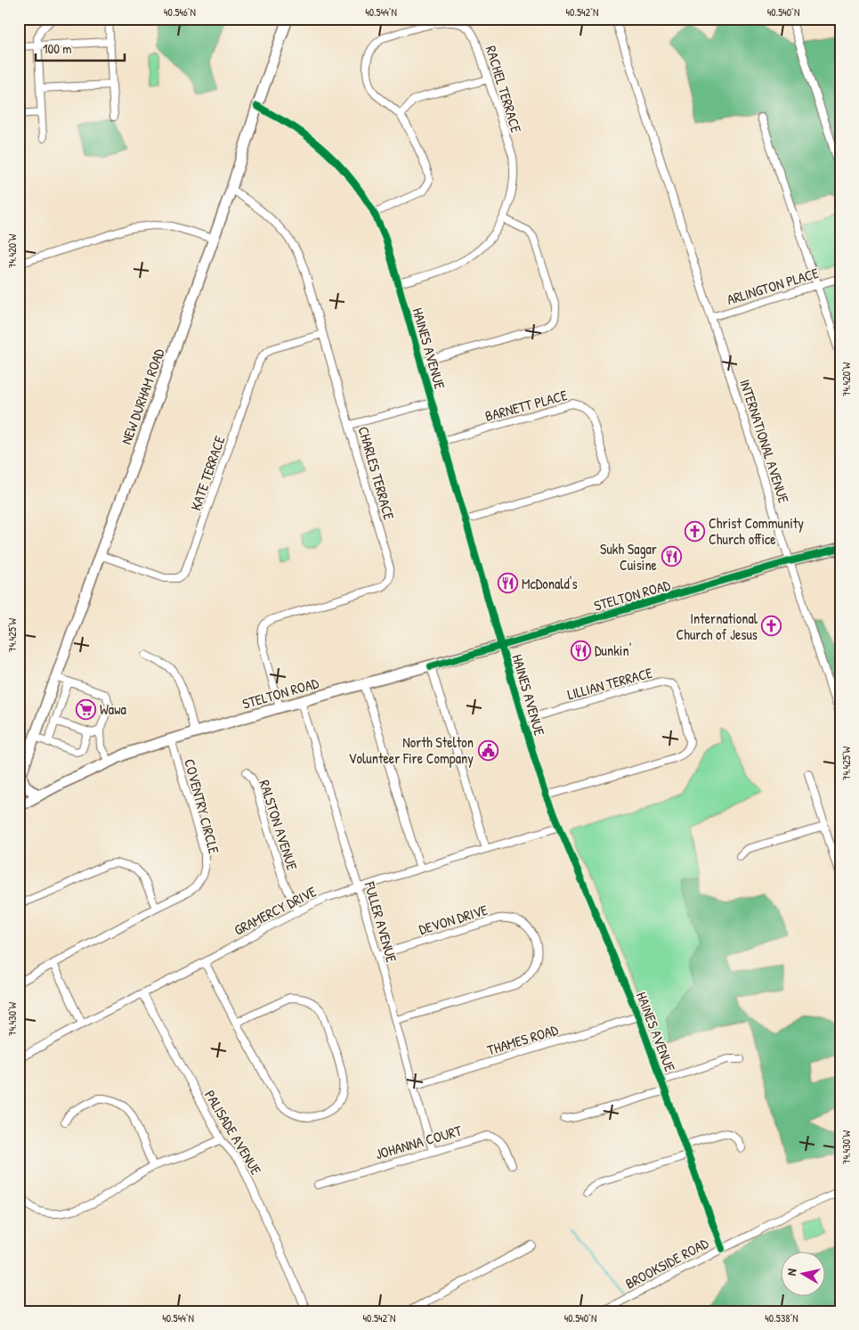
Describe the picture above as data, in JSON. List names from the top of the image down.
{
  "streets": {
    "main road": ["NEW DURHAM ROAD", "STELTON ROAD"],
    "street": [
      "RACHEL TERRACE",
      "ARLINGTON PLACE",
      "HAINES AVENUE",
      "BARNETT PLACE",
      "INTERNATIONAL AVENUE",
      "KATE TERRACE",
      "CHARLES TERRACE",
      "LILLIAN TERRACE",
      "COVENTRY CIRCLE",
      "RALSTON AVENUE",
      "GRAMERCY DRIVE",
      "DEVON DRIVE",
      "FULLER AVENUE",
      "THAMES ROAD",
      "PALISADE AVENUE",
      "JOHANNA COURT",
      "BROOKSIDE ROAD"
    ]
  },
  "crossings": [
    ["RACHEL TERRACE", "HAINES AVENUE"],
    ["ARLINGTON PLACE", "INTERNATIONAL AVENUE"],
    ["HAINES AVENUE", "NEW DURHAM ROAD"],
    ["HAINES AVENUE", "BARNETT PLACE"],
    ["HAINES AVENUE", "STELTON ROAD"],
    ["HAINES AVENUE", "LILLIAN TERRACE"],
    ["HAINES AVENUE", "GRAMERCY DRIVE"],
    ["HAINES AVENUE", "THAMES ROAD"],
    ["HAINES AVENUE", "BROOKSIDE ROAD"],
    ["NEW DURHAM ROAD", "KATE TERRACE"],
    ["NEW DURHAM ROAD", "CHARLES TERRACE"],
    ["INTERNATIONAL AVENUE", "STELTON ROAD"],
    ["KATE TERRACE", "CHARLES TERRACE"],
    ["CHARLES TERRACE", "STELTON ROAD"],
    ["STELTON ROAD", "COVENTRY CIRCLE"],
    ["STELTON ROAD", "FULLER AVENUE"],
    ["RALSTON AVENUE", "GRAMERCY DRIVE"],
    ["GRAMERCY DRIVE", "FULLER AVENUE"],
    ["GRAMERCY DRIVE", "PALISADE AVENUE"],
    ["DEVON DRIVE", "FULLER AVENUE"],
    ["FULLER AVENUE", "THAMES ROAD"],
    ["FULLER AVENUE", "JOHANNA COURT"]
  ],
  "places": {
    "church": ["Christ Community Church office", "International Church of Jesus"],
    "restaurant": ["Sukh Sagar Cuisine", "McDonald's", "Dunkin'"],
    "supermarket": ["Wawa"],
    "public building": ["North Stelton Volunteer Fire Company"]
  },
  "scale_bar": "100 m",
  "north": "left",
  "coordinates": [
    "40.546°N",
    "40.544°N",
    "40.542°N",
    "40.540°N",
    "74.420°W",
    "74.425°W",
    "74.430°W",
    "40.538°N"
  ]
}
